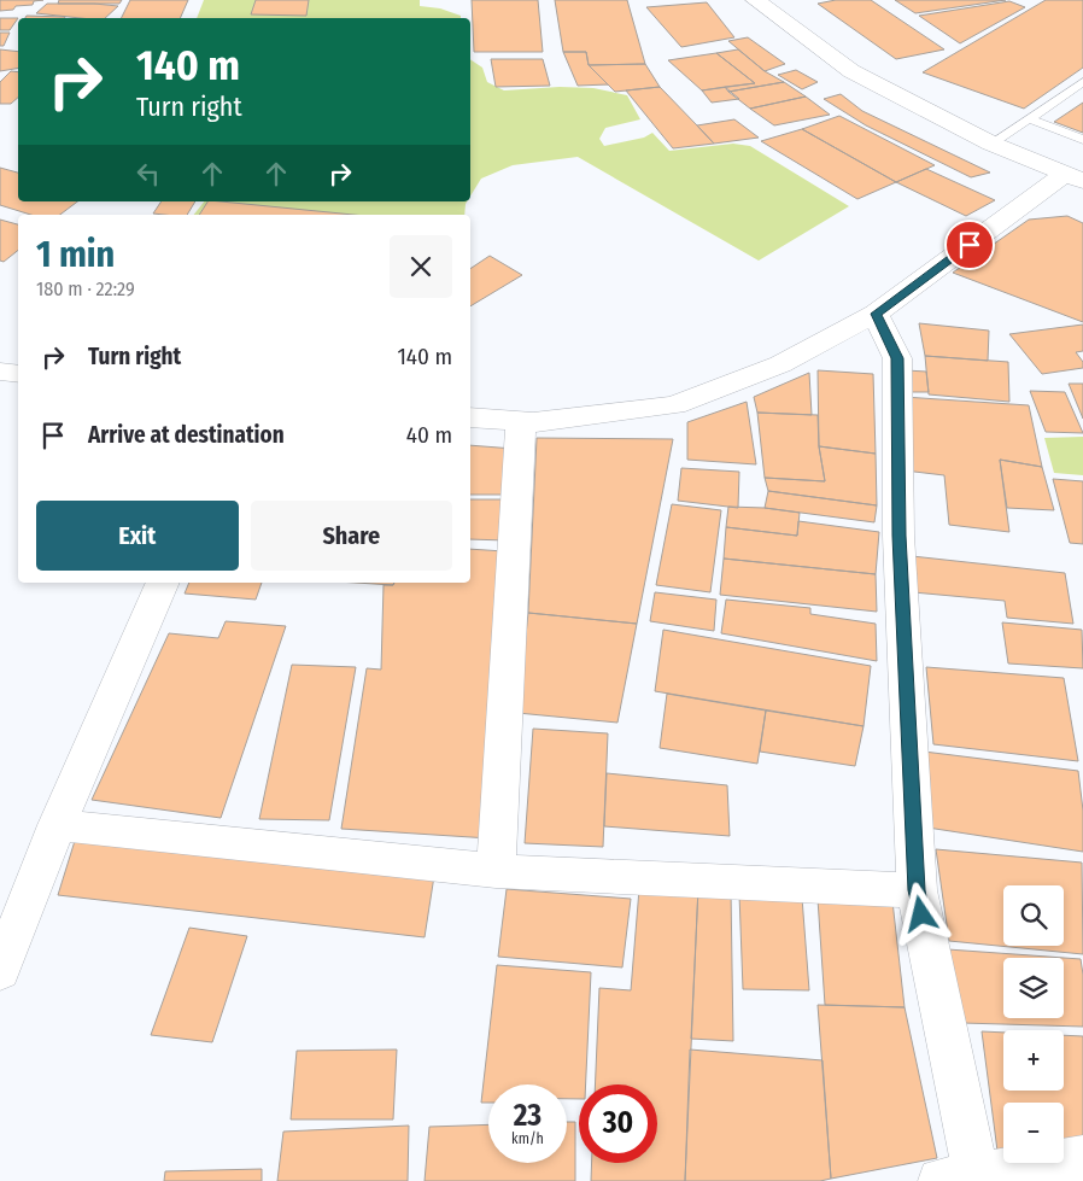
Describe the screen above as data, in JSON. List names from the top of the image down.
{
  "page": {
    "turn": ["140 m", "Turn right"],
    "heading": ["1 min", "180 m · 22:29"],
    "list": [
      {
        "name": "Turn right",
        "value": "140 m"
      },
      {
        "name": "Arrive at destination",
        "value": "40 m"
      }
    ],
    "buttons": ["Exit", "Share"],
    "map_buttons": ["+", "−"],
    "speed": "23 km/h",
    "limit": "30"
  }
}
